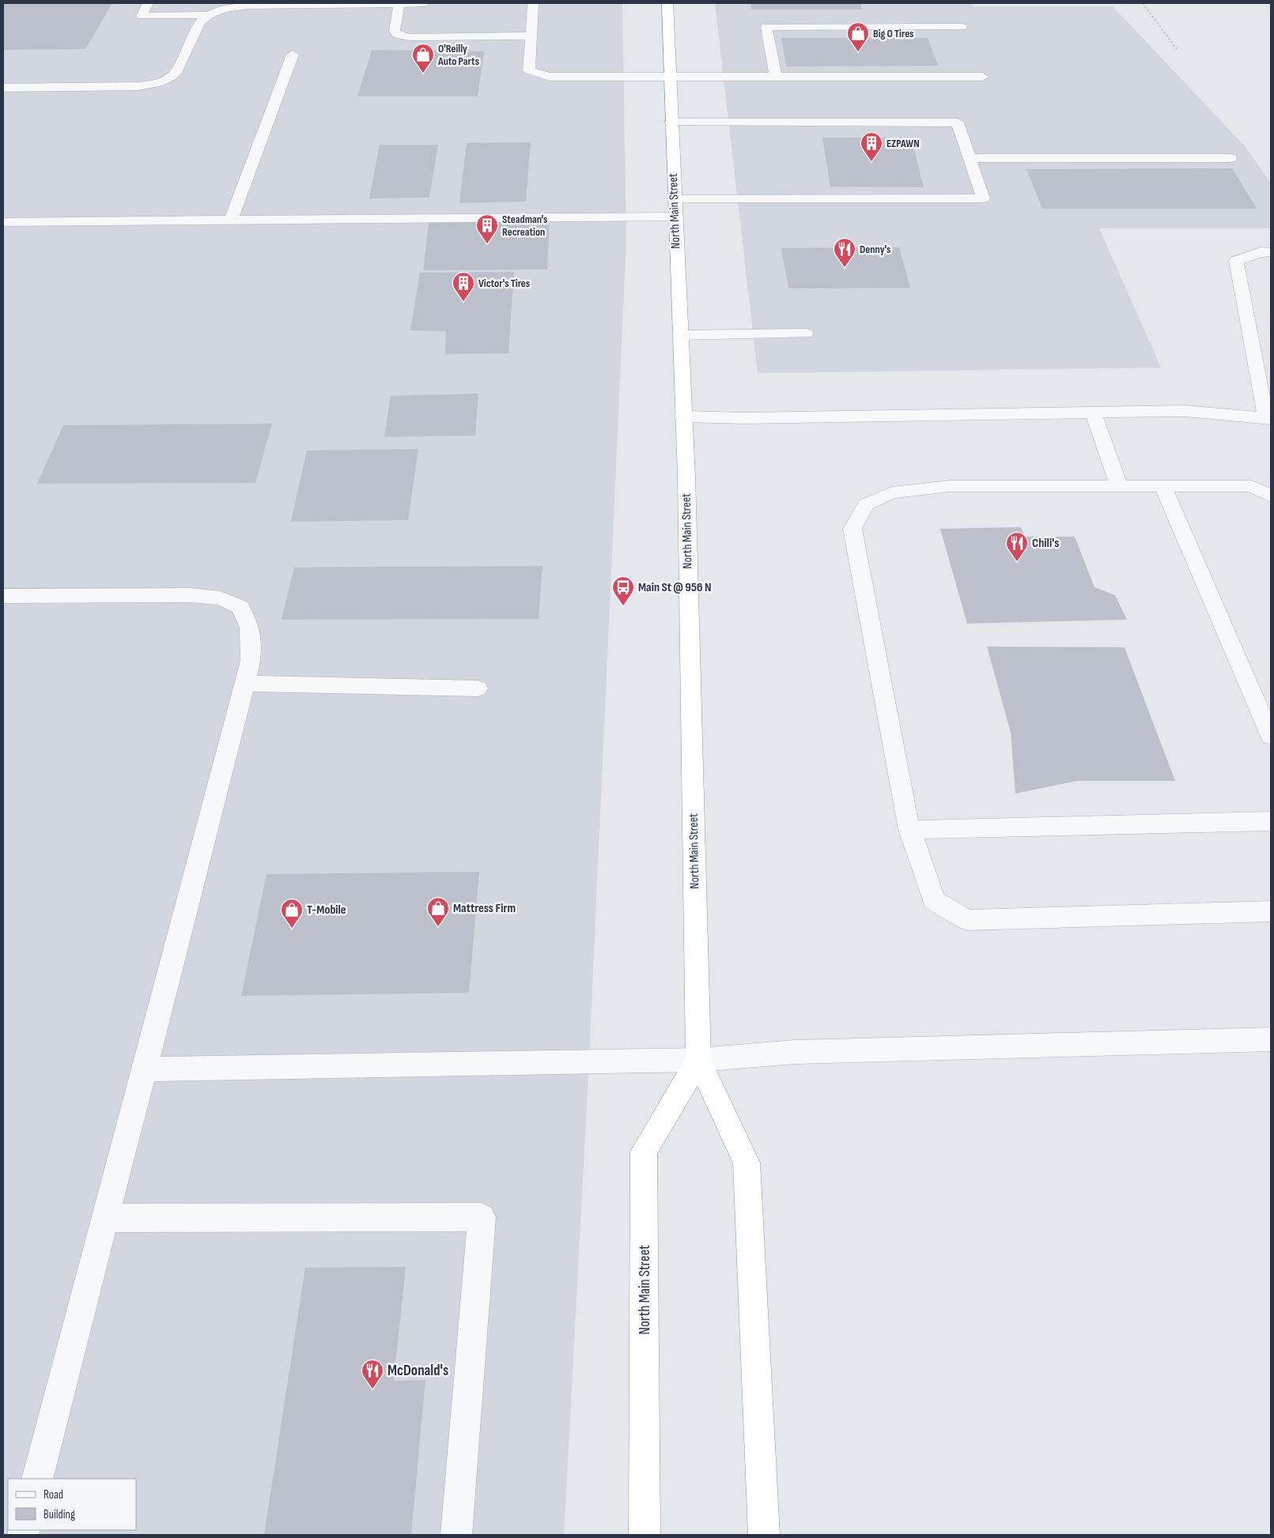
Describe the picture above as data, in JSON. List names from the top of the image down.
{
  "streets": {
    "highway": ["North Main Street"]
  },
  "places": {
    "shop": [
      "Big O Tires",
      "O'Reilly Auto Parts",
      "Mattress Firm",
      "T-Mobile"
    ],
    "building": ["EZPAWN", "Steadman's Recreation", "Victor's Tires"],
    "restaurant": ["Denny's", "Chili's", "McDonald's"],
    "bus stop": ["Main St @ 956 N"]
  },
  "legend": ["Road", "Building"]
}
